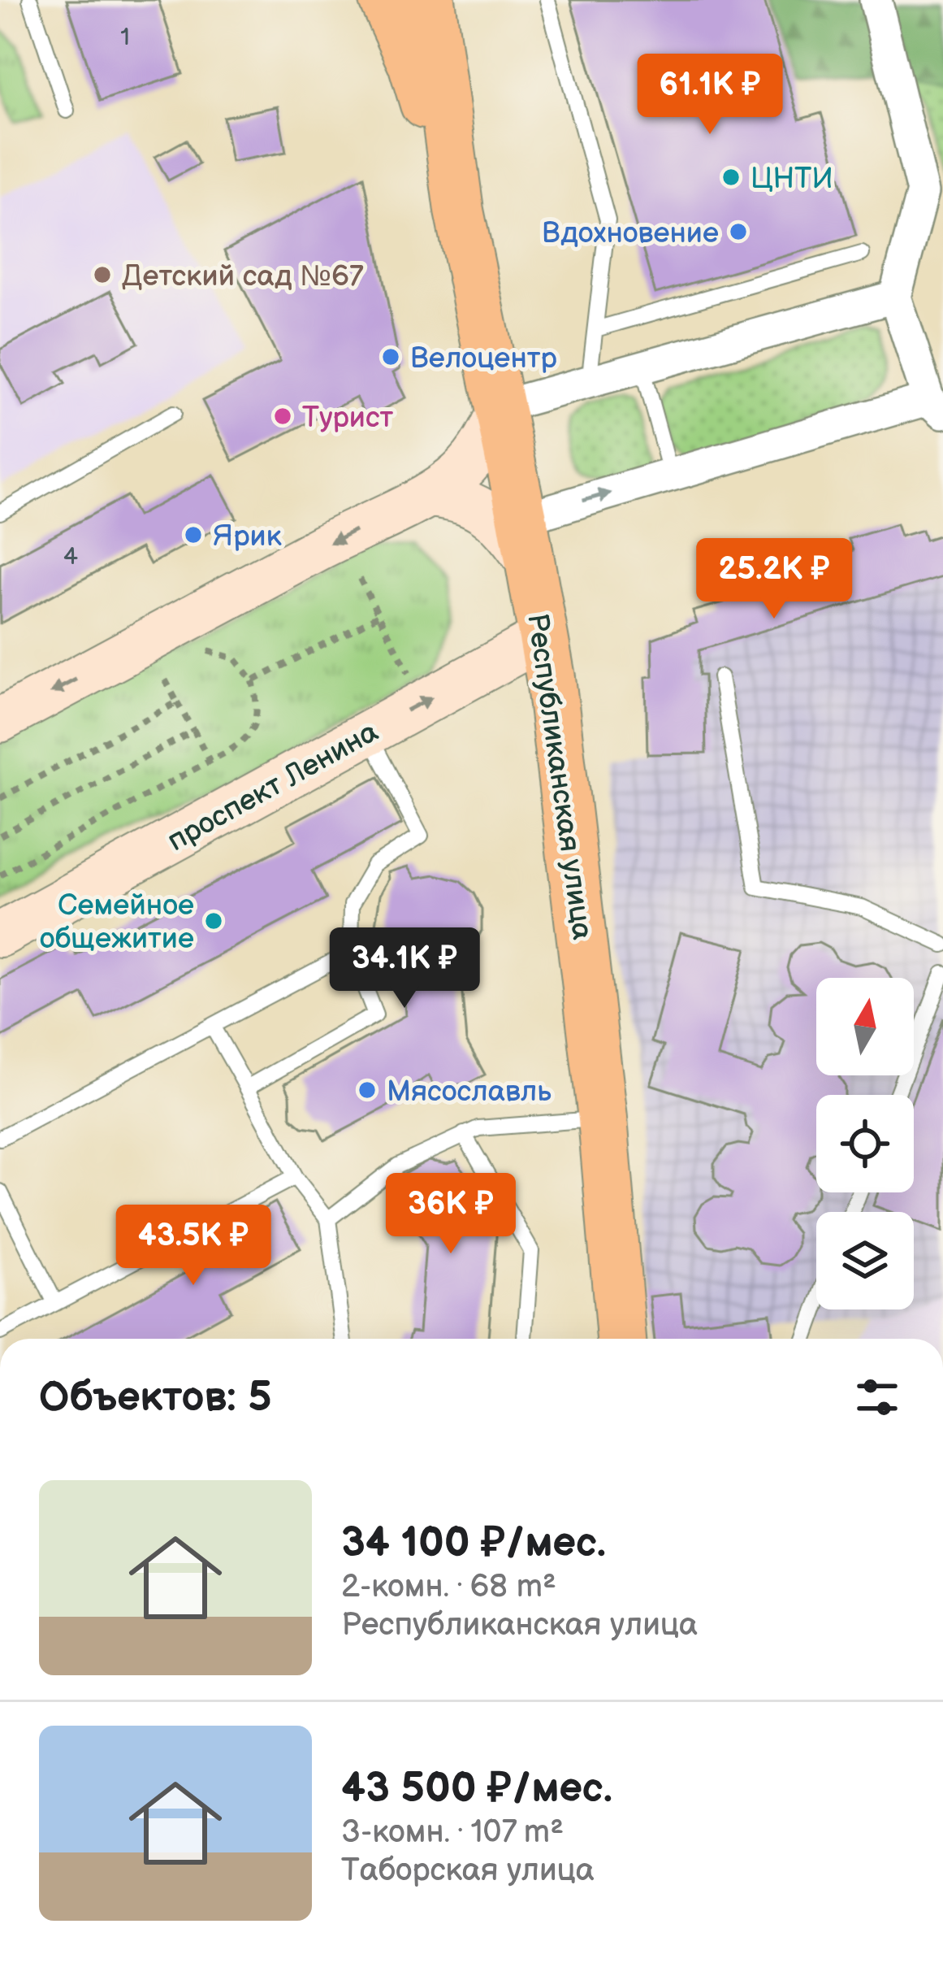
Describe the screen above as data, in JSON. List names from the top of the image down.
{
  "streets": {
    "main road": ["Республиканская улица", "проспект Ленина"]
  },
  "crossings": [
    ["Республиканская улица", "проспект Ленина"]
  ],
  "places": [
    "ЦНТИ",
    "Вдохновение",
    "Детский сад №67",
    "Велоцентр",
    "Турист",
    "Ярик",
    "Семейное общежитие",
    "Мясославль"
  ],
  "house_numbers": ["1", "4"],
  "north": "top",
  "page": {
    "price": [
      "61.1K ₽",
      "25.2K ₽",
      "34.1K ₽",
      "36K ₽",
      "43.5K ₽"
    ],
    "heading": "Объектов: 5",
    "list": [
      {
        "name": "34 100 ₽/мес.",
        "note": "2-комн. · 68 m² · Республиканская улица"
      },
      {
        "name": "43 500 ₽/мес.",
        "note": "3-комн. · 107 m² · Таборская улица"
      }
    ]
  }
}
